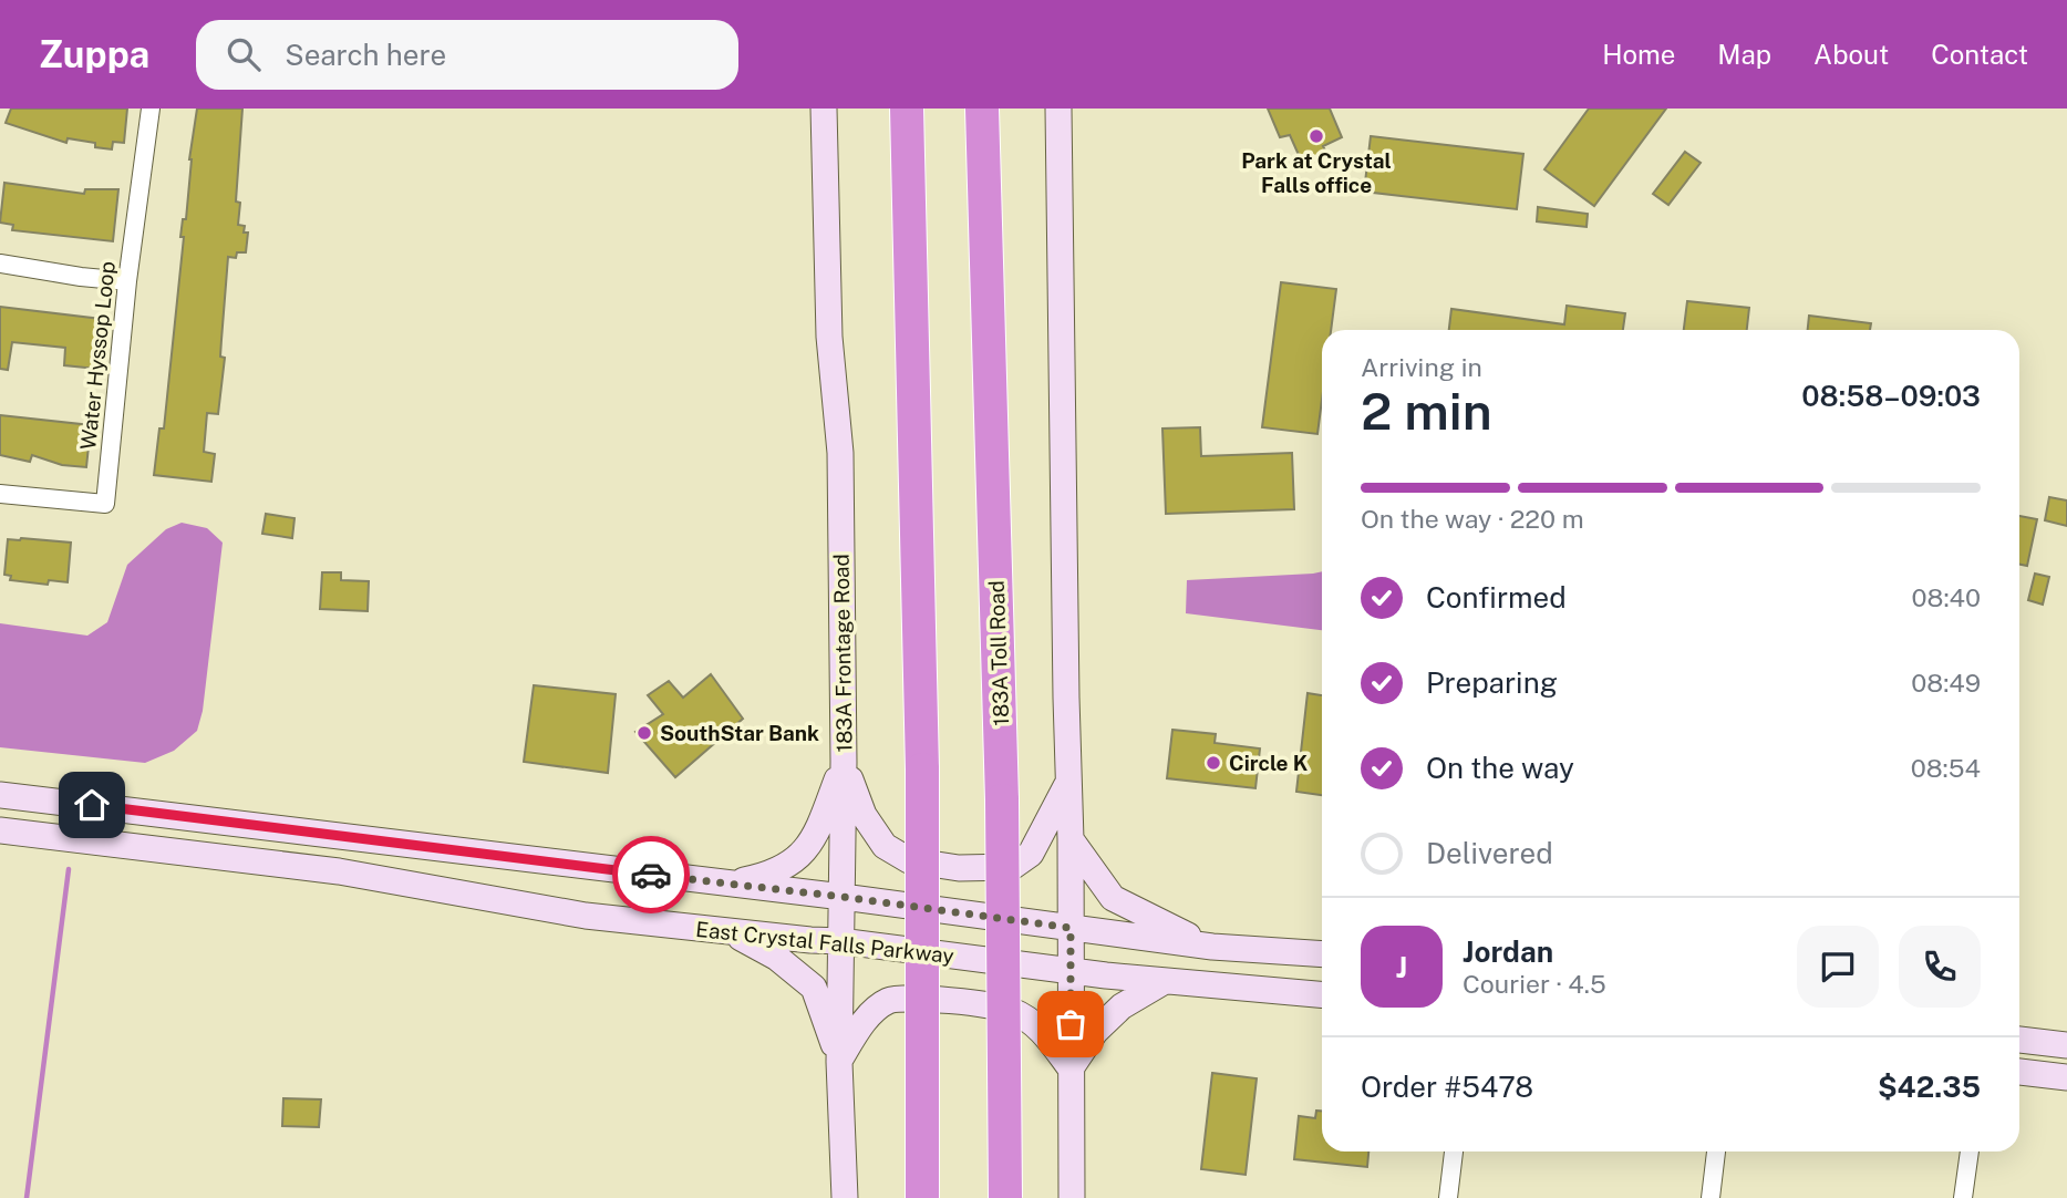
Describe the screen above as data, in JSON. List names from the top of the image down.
{
  "streets": {
    "highway": ["183A Toll Road"],
    "main road": ["183A Frontage Road", "East Crystal Falls Parkway"],
    "street": ["Water Hyssop Loop"]
  },
  "crossings": [
    ["183A Frontage Road", "East Crystal Falls Parkway"]
  ],
  "places": ["Park at Crystal Falls office", "SouthStar Bank", "Circle K"],
  "page": {
    "header": "Zuppa",
    "search": "Search here",
    "nav": [
      "Home",
      "Map",
      "About",
      "Contact"
    ],
    "heading": ["2 min", "Arriving in", "08:58–09:03"],
    "panel": [
      "Jordan",
      "Courier · 4.5",
      "Order #5478",
      "$42.35"
    ],
    "bar": "On the way · 220 m",
    "list": [
      ["Confirmed", "08:40"],
      ["Preparing", "08:49"],
      ["On the way", "08:54"],
      "Delivered"
    ],
    "round": "J"
  }
}
